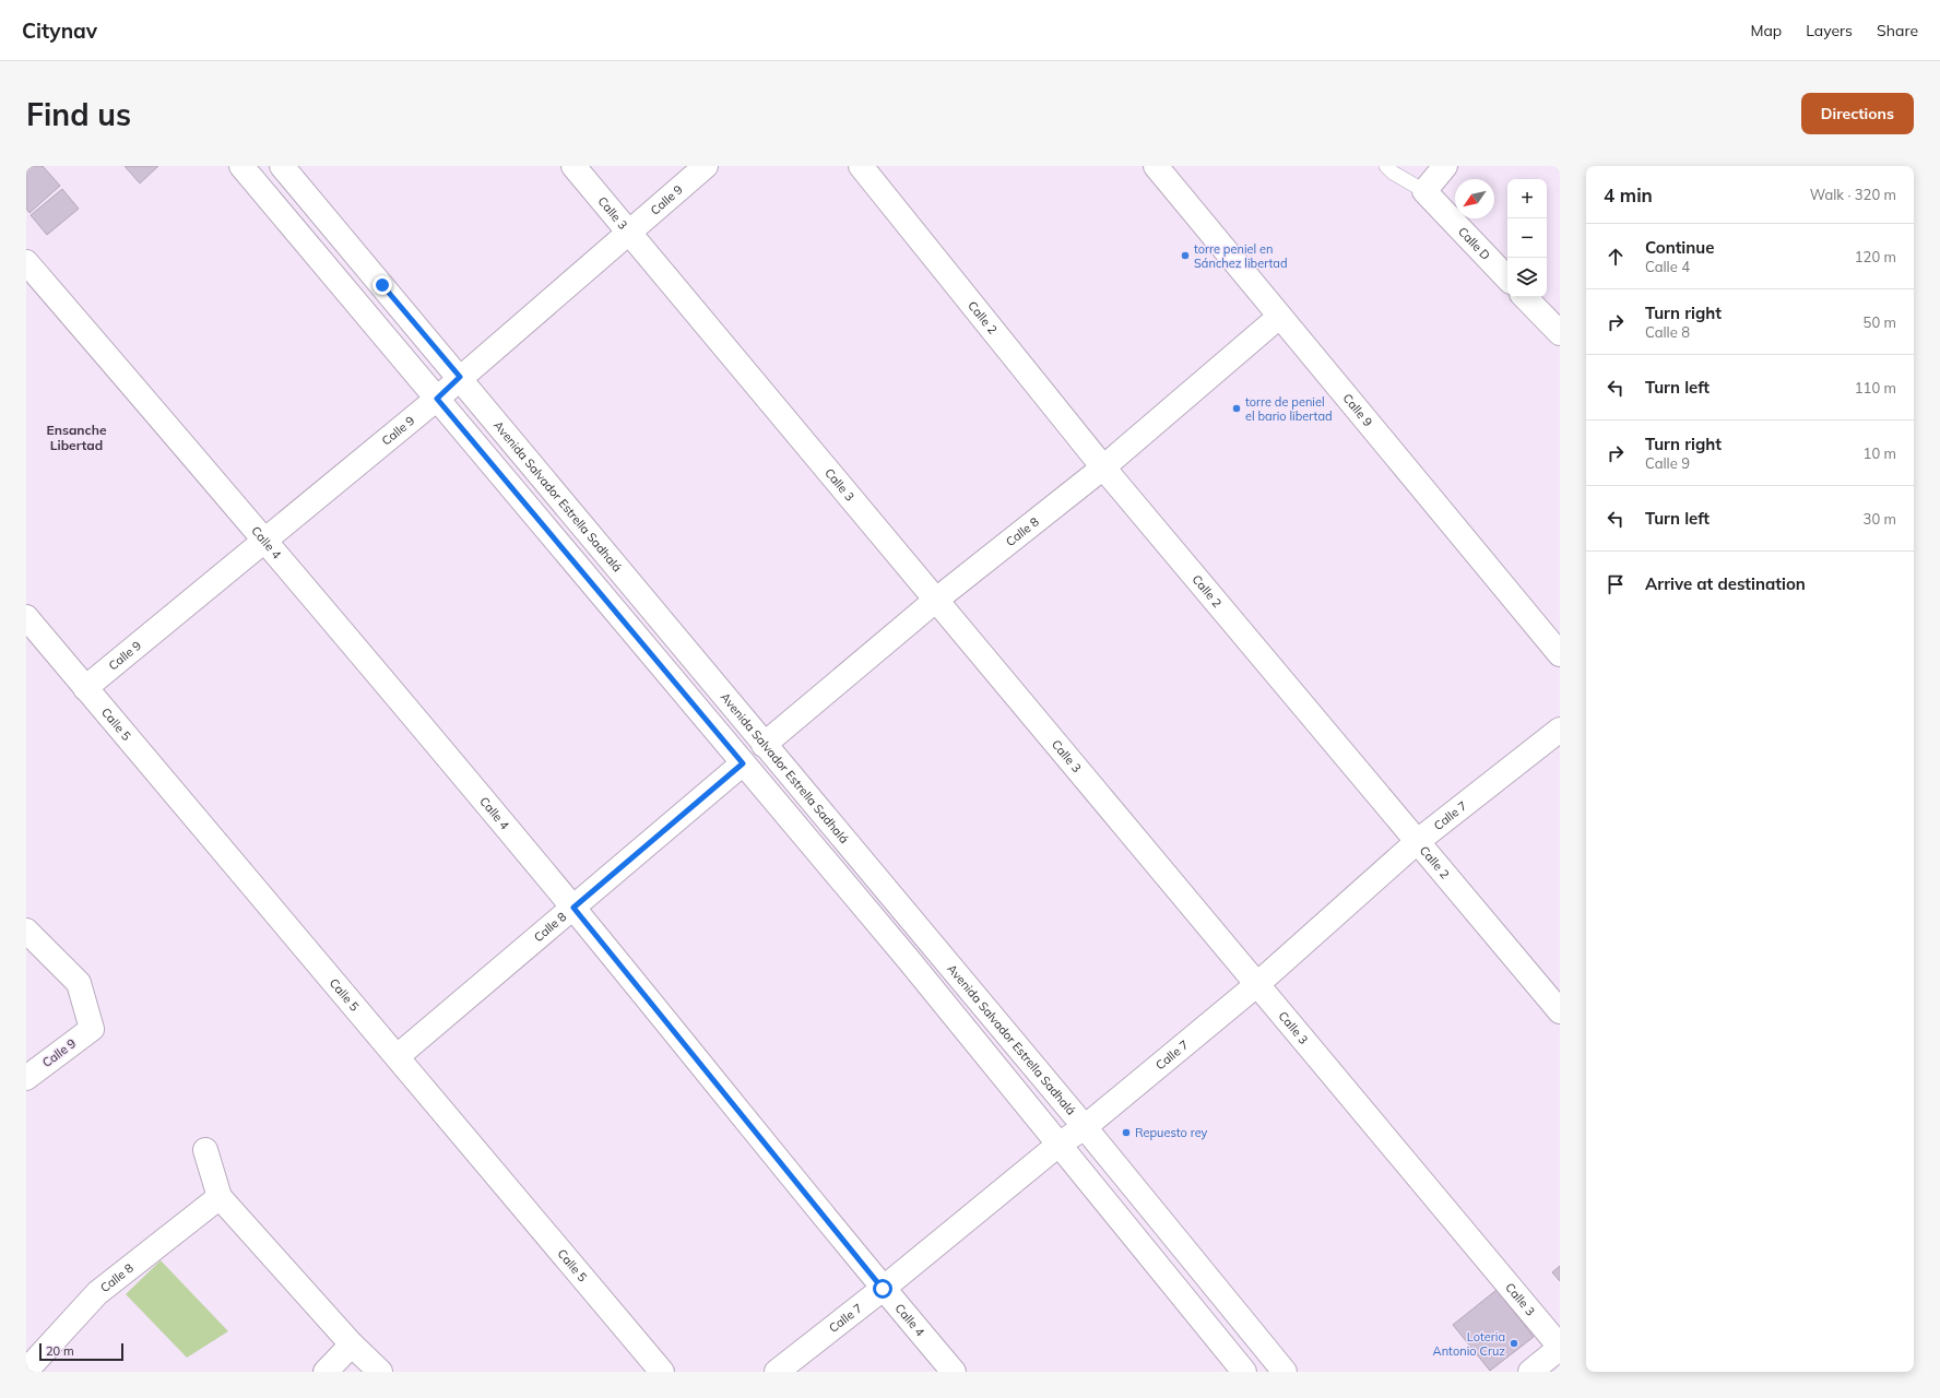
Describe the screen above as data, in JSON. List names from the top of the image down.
{
  "streets": {
    "street": [
      "Calle 9",
      "Calle 3",
      "Calle D",
      "Calle 2",
      "Avenida Salvador Estrella Sadhalá",
      "Calle 8",
      "Calle 4",
      "Calle 5",
      "Calle 7"
    ]
  },
  "crossings": [
    ["Calle 9", "Calle 3"],
    ["Calle 9", "Avenida Salvador Estrella Sadhalá"],
    ["Calle 9", "Calle 8"],
    ["Calle 9", "Calle 4"],
    ["Calle 9", "Calle 5"],
    ["Calle 3", "Calle 8"],
    ["Calle 3", "Calle 7"],
    ["Calle 2", "Calle 8"],
    ["Calle 2", "Calle 7"],
    ["Avenida Salvador Estrella Sadhalá", "Calle 8"],
    ["Avenida Salvador Estrella Sadhalá", "Calle 7"],
    ["Calle 8", "Calle 4"],
    ["Calle 8", "Calle 5"],
    ["Calle 4", "Calle 7"]
  ],
  "districts": ["Ensanche Libertad"],
  "places": [
    "torre peniel en Sánchez libertad",
    "torre de peniel el bario libertad",
    "Repuesto rey",
    "Loteria Antonio Cruz"
  ],
  "scale_bar": "20 m",
  "north": "bottom left",
  "page": {
    "header": "Citynav",
    "nav": ["Map", "Layers", "Share"],
    "buttons": "Directions",
    "title": "Find us",
    "heading": ["4 min", "Walk · 320 m"],
    "map_buttons": ["+", "−"],
    "list": [
      ["Continue", "Calle 4", "120 m"],
      ["Turn right", "Calle 8", "50 m"],
      ["Turn left", "110 m"],
      ["Turn right", "Calle 9", "10 m"],
      ["Turn left", "30 m"],
      "Arrive at destination"
    ],
    "scale": "20 m"
  }
}
